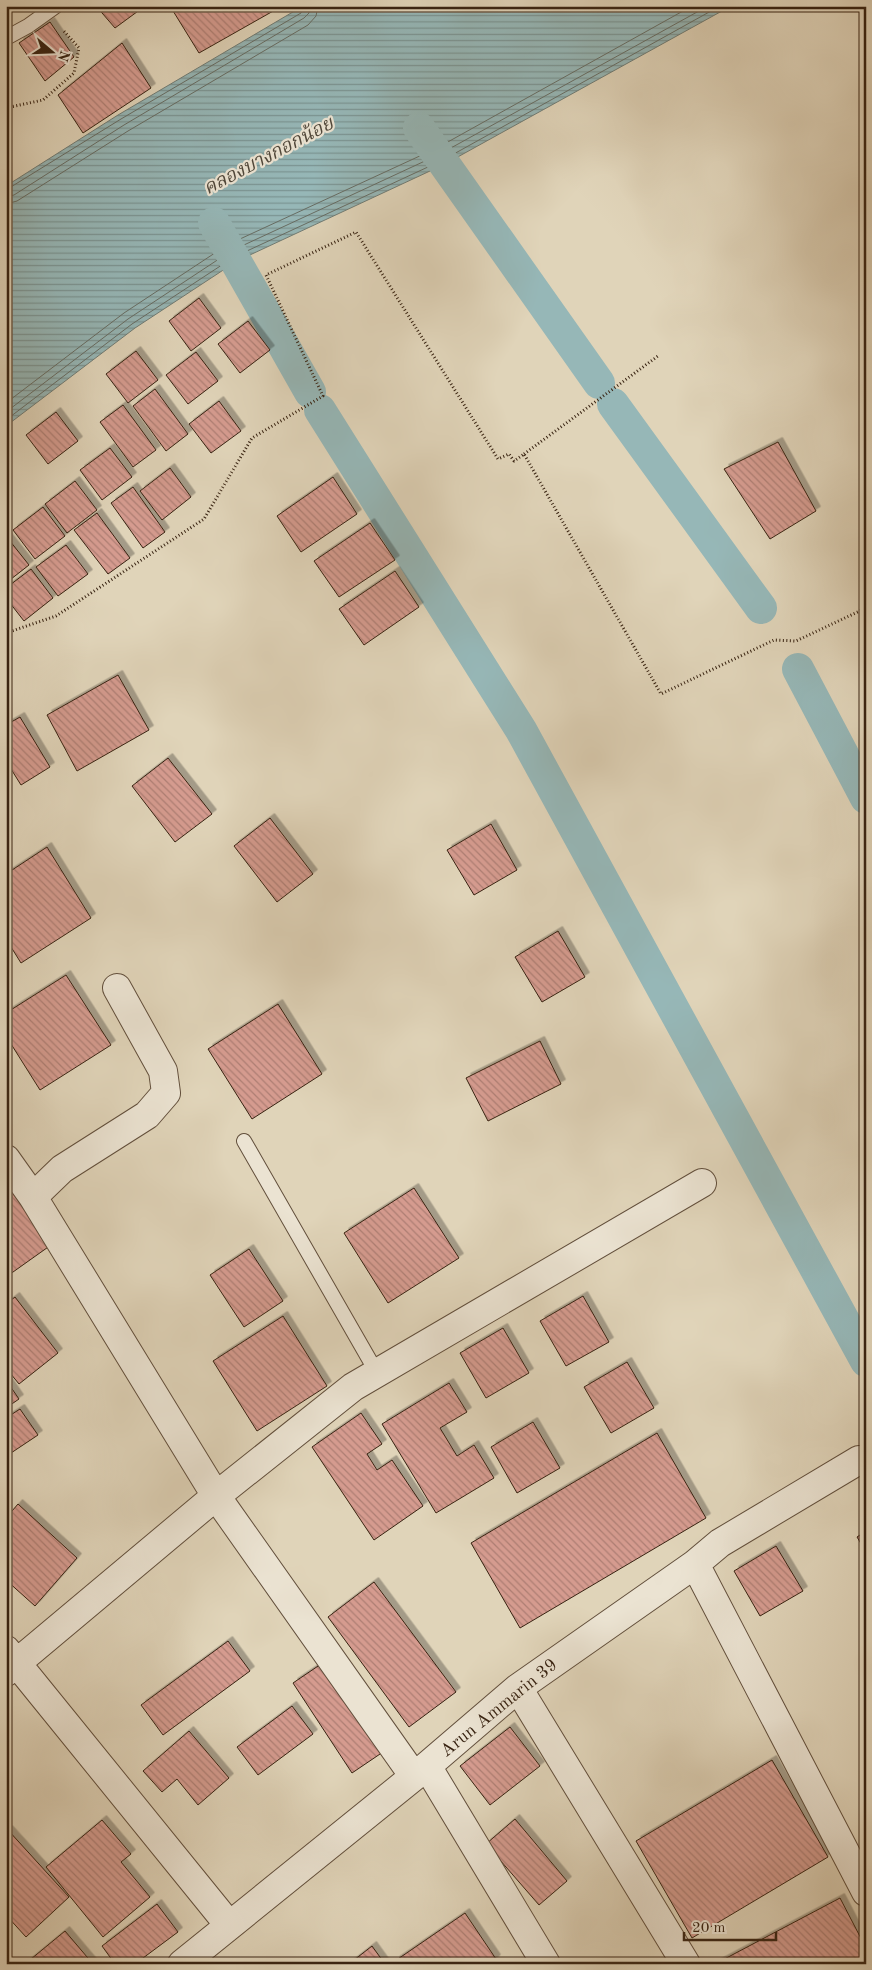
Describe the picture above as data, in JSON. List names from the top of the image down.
{
  "streets": {
    "street": ["Arun Ammarin 39"]
  },
  "water": ["คลองบางกอกน้อย"],
  "scale_bar": "20 m",
  "north": "right"
}
